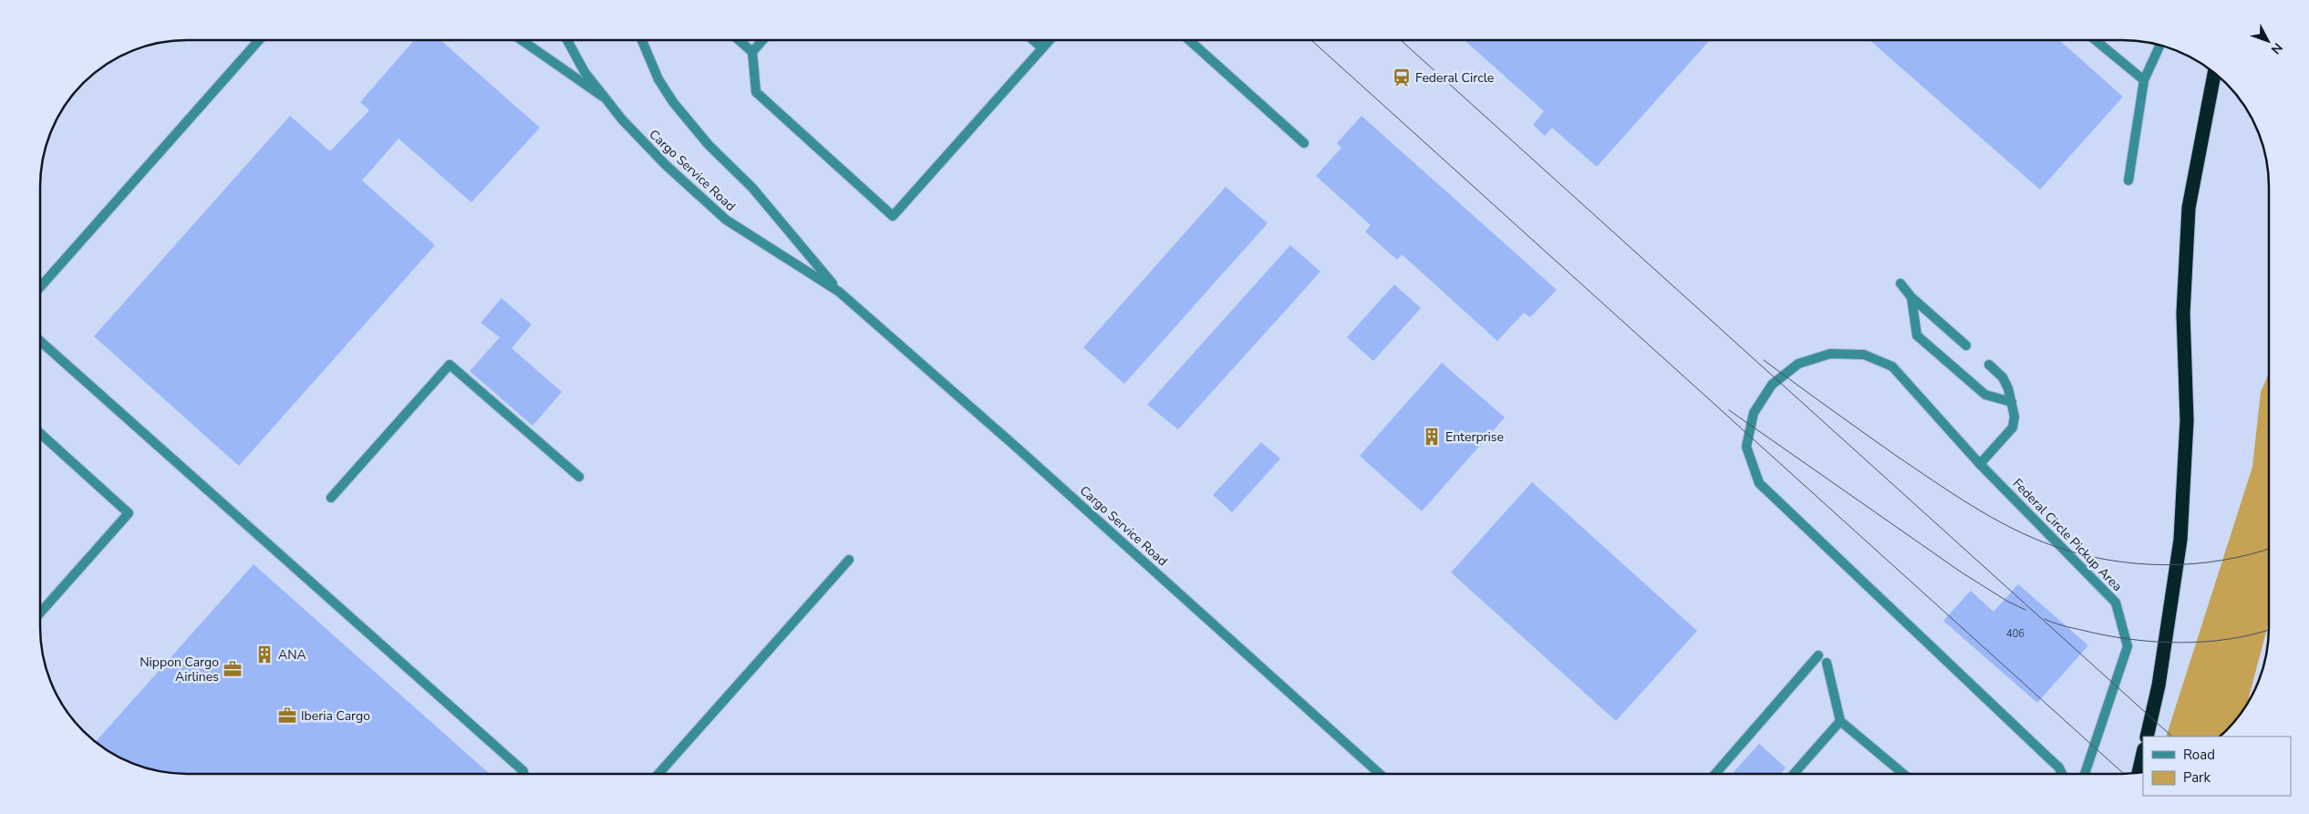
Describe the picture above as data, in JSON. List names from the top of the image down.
{
  "streets": {
    "street": ["Cargo Service Road", "Federal Circle Pickup Area"]
  },
  "places": {
    "station": ["Federal Circle"],
    "building": ["Enterprise", "ANA"],
    "office": ["Nippon Cargo Airlines", "Iberia Cargo"]
  },
  "house_numbers": ["406"],
  "legend": ["Road", "Park"],
  "north": "bottom right"
}
